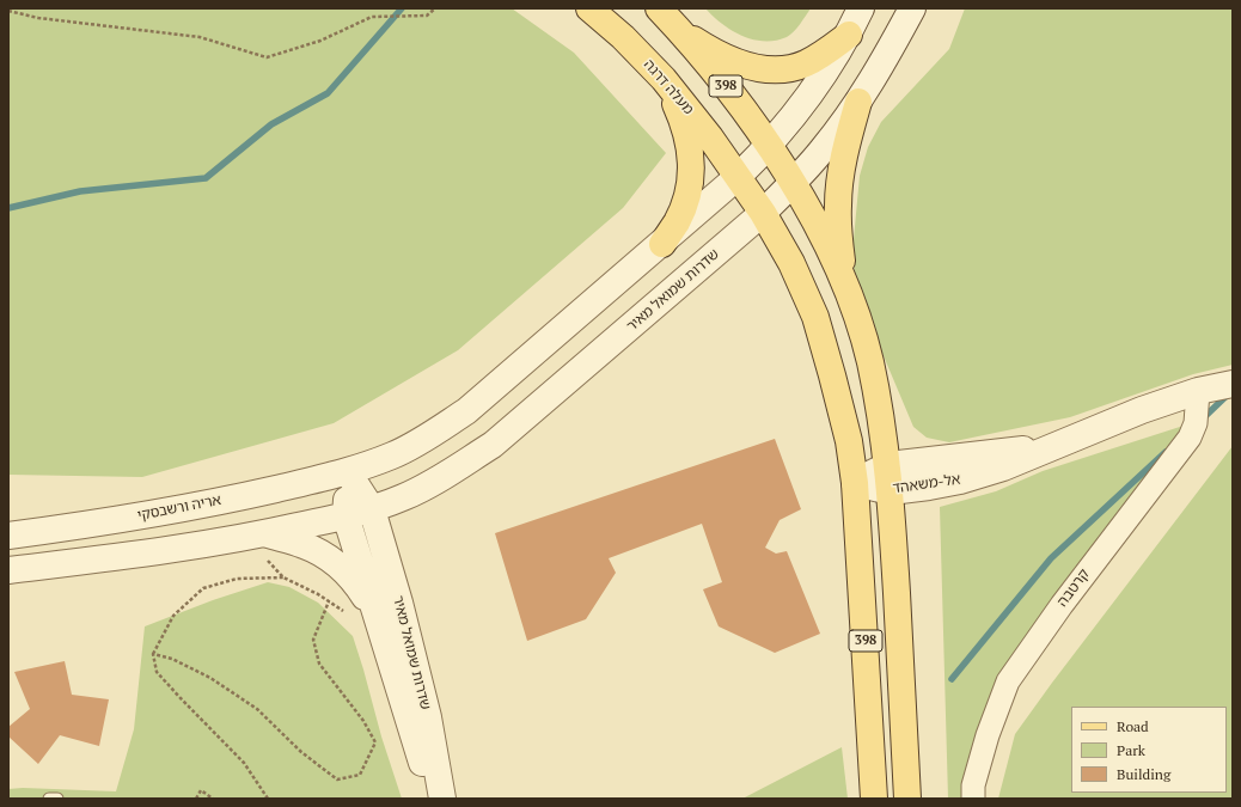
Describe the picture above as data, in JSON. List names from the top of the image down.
{
  "streets": {
    "main road": ["398", "מעלה דרגה"],
    "street": [
      "שדרות שמואל מאיר",
      "אל-משאהד",
      "אריה ורשבסקי",
      "קרטבה"
    ]
  },
  "crossings": [
    ["398", "מעלה דרגה"],
    ["398", "שדרות שמואל מאיר"],
    ["398", "אל-משאהד"],
    ["שדרות שמואל מאיר", "אריה ורשבסקי"],
    ["אל-משאהד", "קרטבה"]
  ],
  "legend": ["Road", "Park", "Building"]
}
